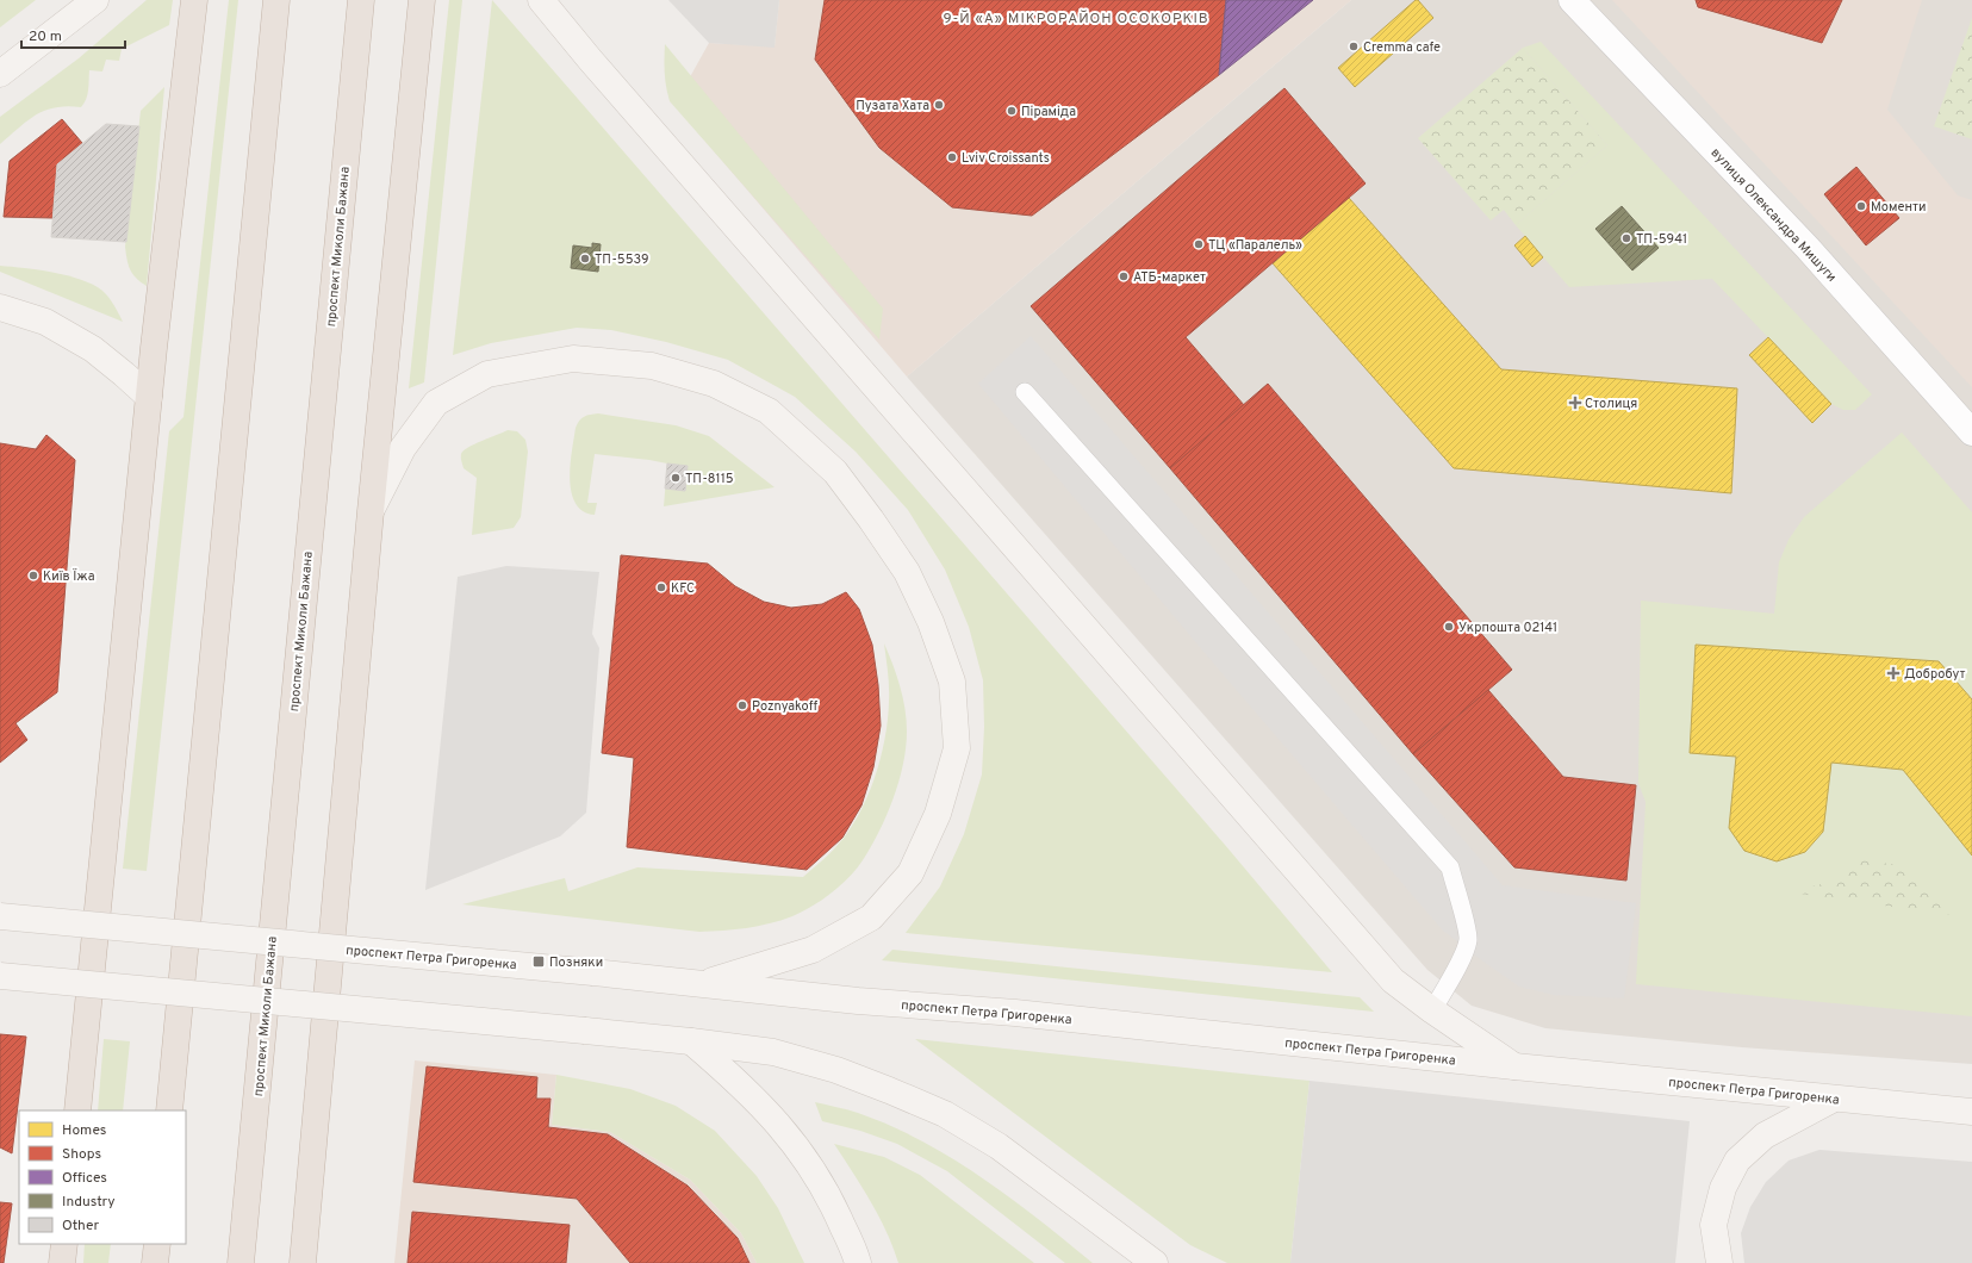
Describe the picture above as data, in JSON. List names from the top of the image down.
{
  "streets": {
    "highway": ["проспект Миколи Бажана"],
    "street": ["вулиця Олександра Мишуги", "проспект Петра Григоренка"]
  },
  "districts": ["9-Й «А» МІКРОРАЙОН ОСОКОРКІВ"],
  "places": {
    "other": [
      "Cremma cafe",
      "Пузата Хата",
      "Піраміда",
      "Lviv Croissants",
      "Моменти",
      "ТП-5941",
      "ТЦ «Паралель»",
      "ТП-5539",
      "АТБ-маркет",
      "ТП-8115",
      "Київ Їжа",
      "KFC",
      "Укрпошта 02141",
      "Poznyakoff"
    ],
    "health": ["Столиця", "Добробут"],
    "transit": ["Позняки"]
  },
  "legend": [
    "Homes",
    "Shops",
    "Offices",
    "Industry",
    "Other"
  ],
  "scale_bar": "20 m"
}
